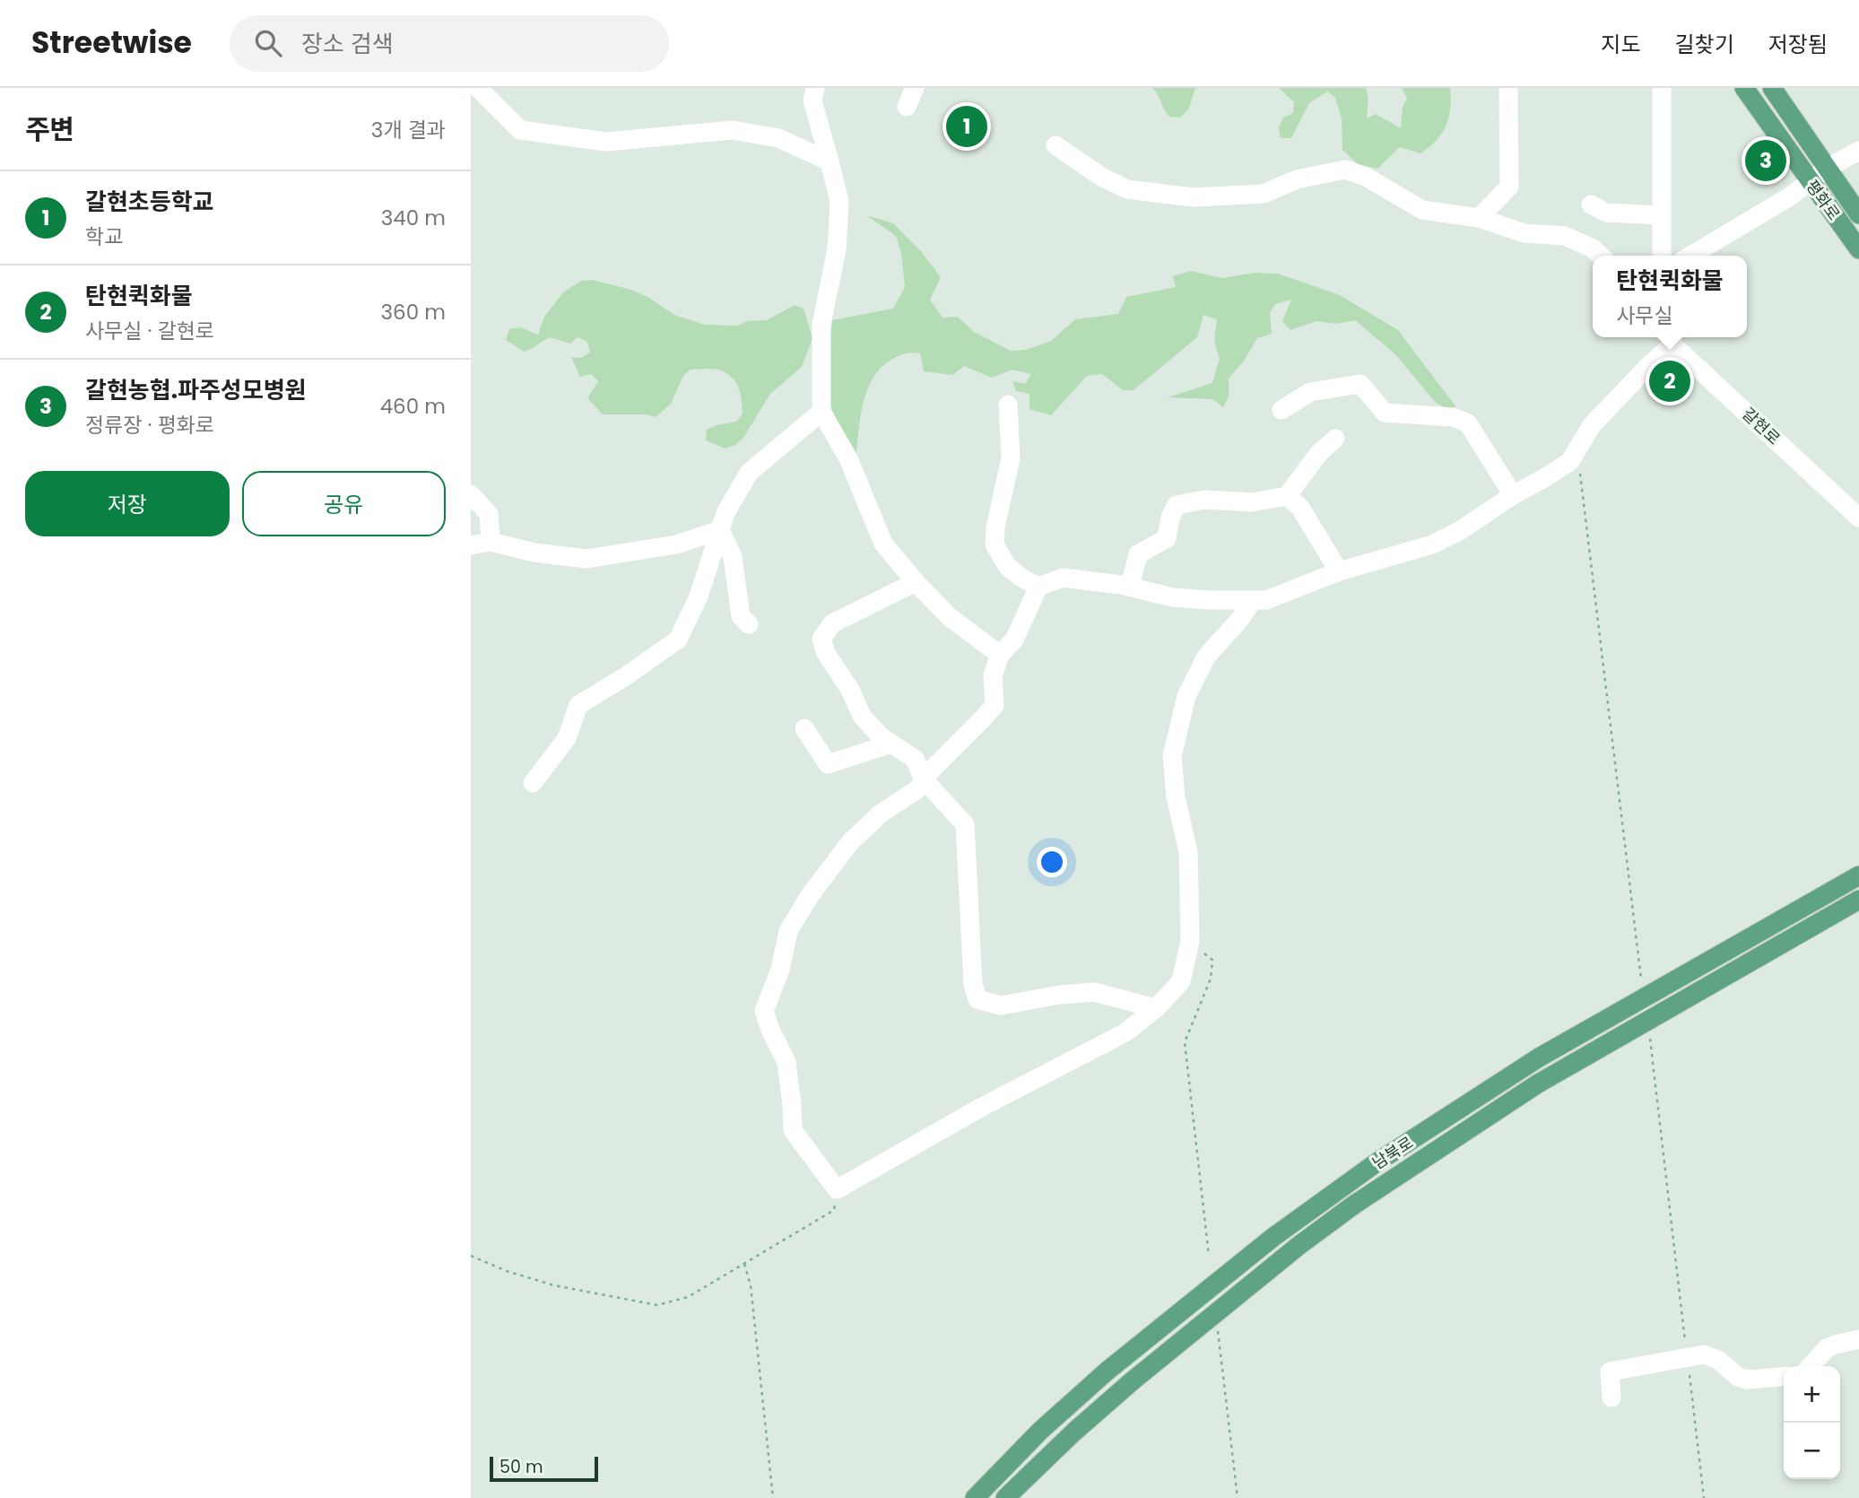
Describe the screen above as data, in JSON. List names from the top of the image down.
{
  "streets": {
    "main road": ["평화로", "남북로"],
    "street": ["갈현로"]
  },
  "scale_bar": "50 m",
  "page": {
    "header": "Streetwise",
    "search": "장소 검색",
    "nav": ["지도", "길찾기", "저장됨"],
    "heading": ["주변", "3개 결과"],
    "pins": ["1", "3", "2"],
    "list": [
      {
        "mark": "1",
        "name": "갈현초등학교",
        "note": "학교",
        "value": "340 m"
      },
      {
        "mark": "2",
        "name": "탄현퀵화물",
        "note": "사무실 · 갈현로",
        "value": "360 m"
      },
      {
        "mark": "3",
        "name": "갈현농협.파주성모병원",
        "note": "정류장 · 평화로",
        "value": "460 m"
      }
    ],
    "popup": ["탄현퀵화물", "사무실"],
    "buttons": ["저장", "공유"],
    "map_buttons": ["+", "−"],
    "scale": "50 m"
  }
}
